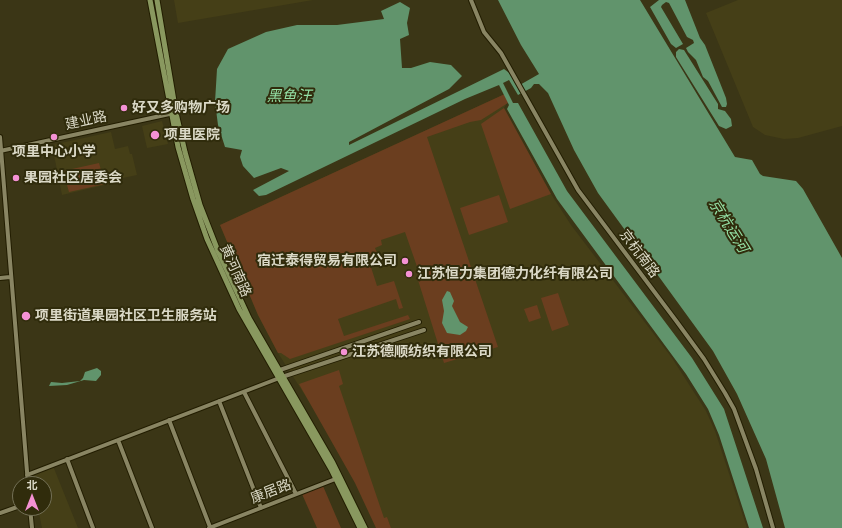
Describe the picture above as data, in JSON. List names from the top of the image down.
{
  "streets": {
    "main road": ["黄河南路"],
    "street": ["建业路", "京杭南路", "康居路"]
  },
  "crossings": [
    ["建业路", "黄河南路"],
    ["黄河南路", "康居路"]
  ],
  "water": ["黑鱼汪", "京杭运河"],
  "places": [
    "好又多购物广场",
    "项里医院",
    "项里中心小学",
    "果园社区居委会",
    "宿迁泰得贸易有限公司",
    "江苏恒力集团德力化纤有限公司",
    "项里街道果园社区卫生服务站",
    "江苏德顺纺织有限公司"
  ],
  "north": "top"
}
